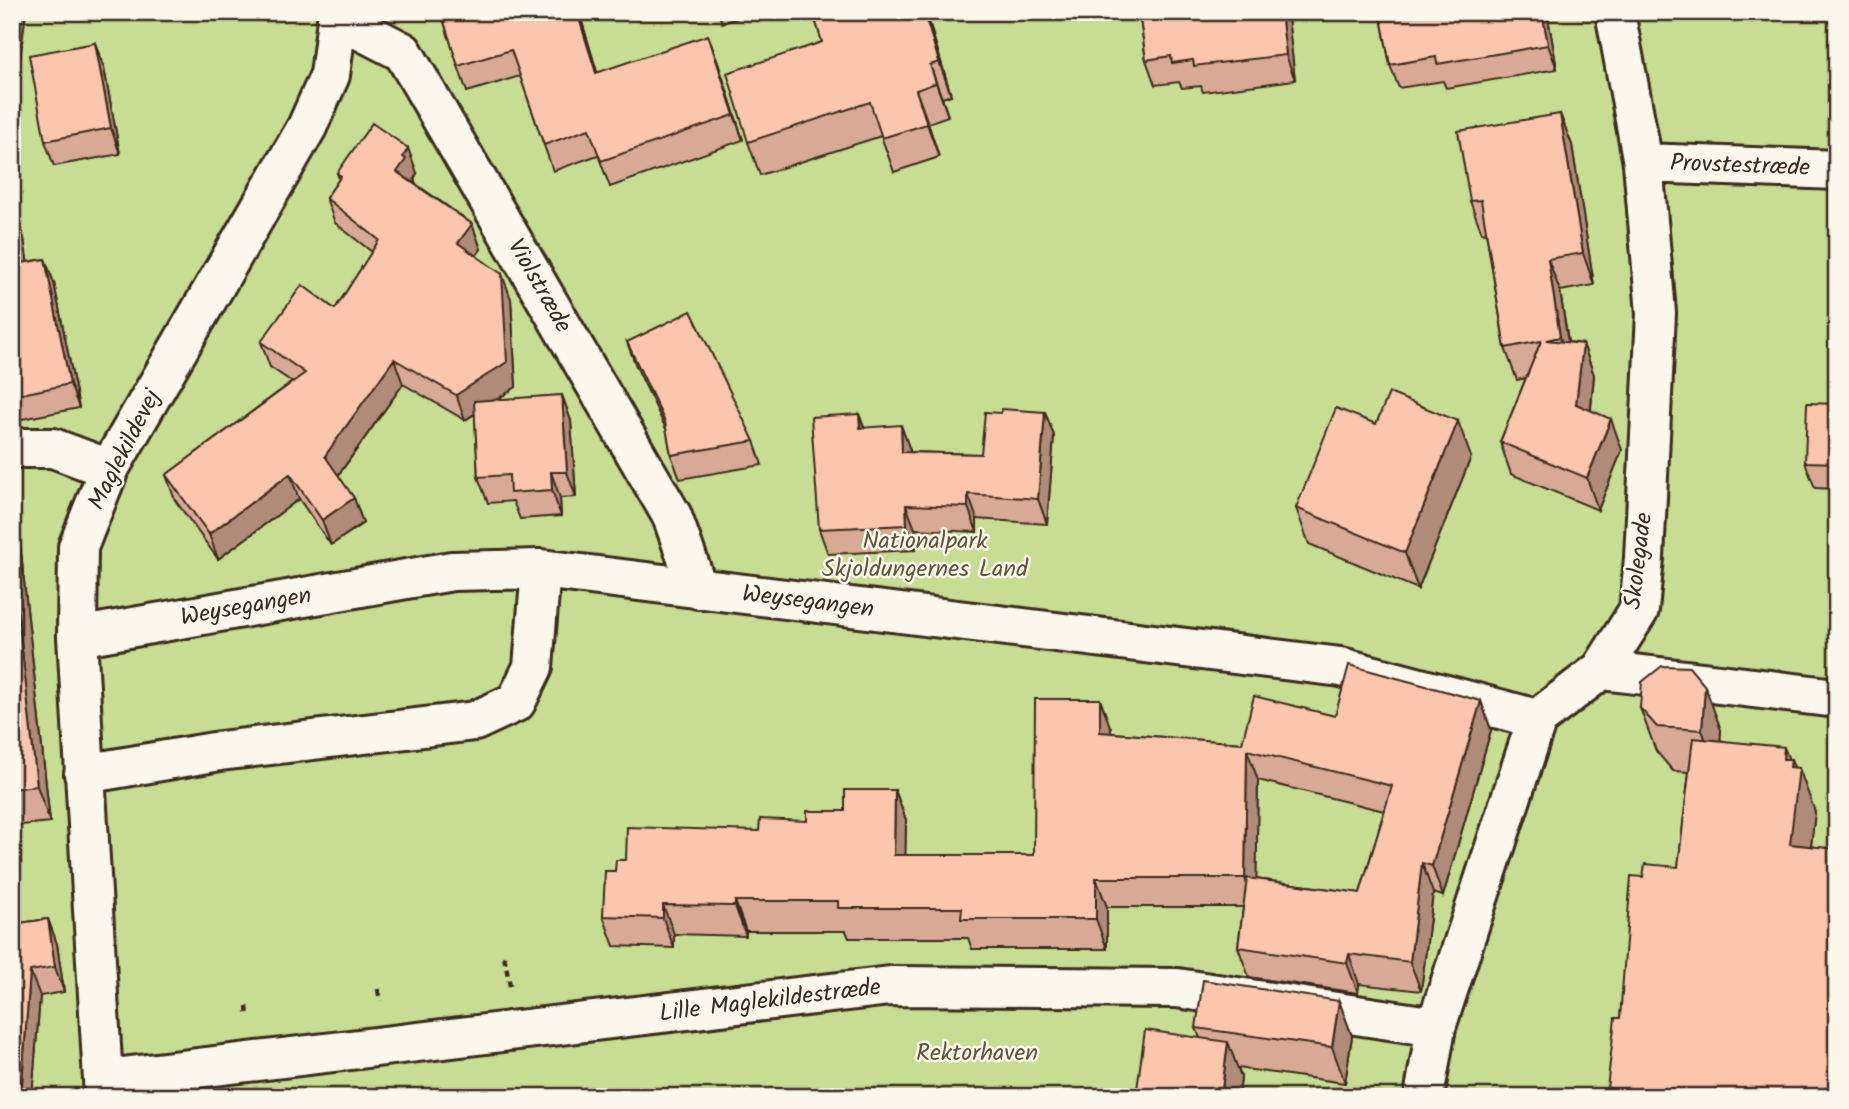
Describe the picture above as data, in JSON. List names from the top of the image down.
{
  "streets": {
    "street": [
      "Provstestræde",
      "Violstræde",
      "Maglekildevej",
      "Skolegade",
      "Weysegangen",
      "Lille Maglekildestræde"
    ]
  },
  "crossings": [
    ["Provstestræde", "Skolegade"],
    ["Violstræde", "Maglekildevej"],
    ["Violstræde", "Weysegangen"],
    ["Maglekildevej", "Weysegangen"],
    ["Maglekildevej", "Lille Maglekildestræde"],
    ["Skolegade", "Weysegangen"]
  ],
  "parks": ["Nationalpark Skjoldungernes Land", "Rektorhaven"]
}
